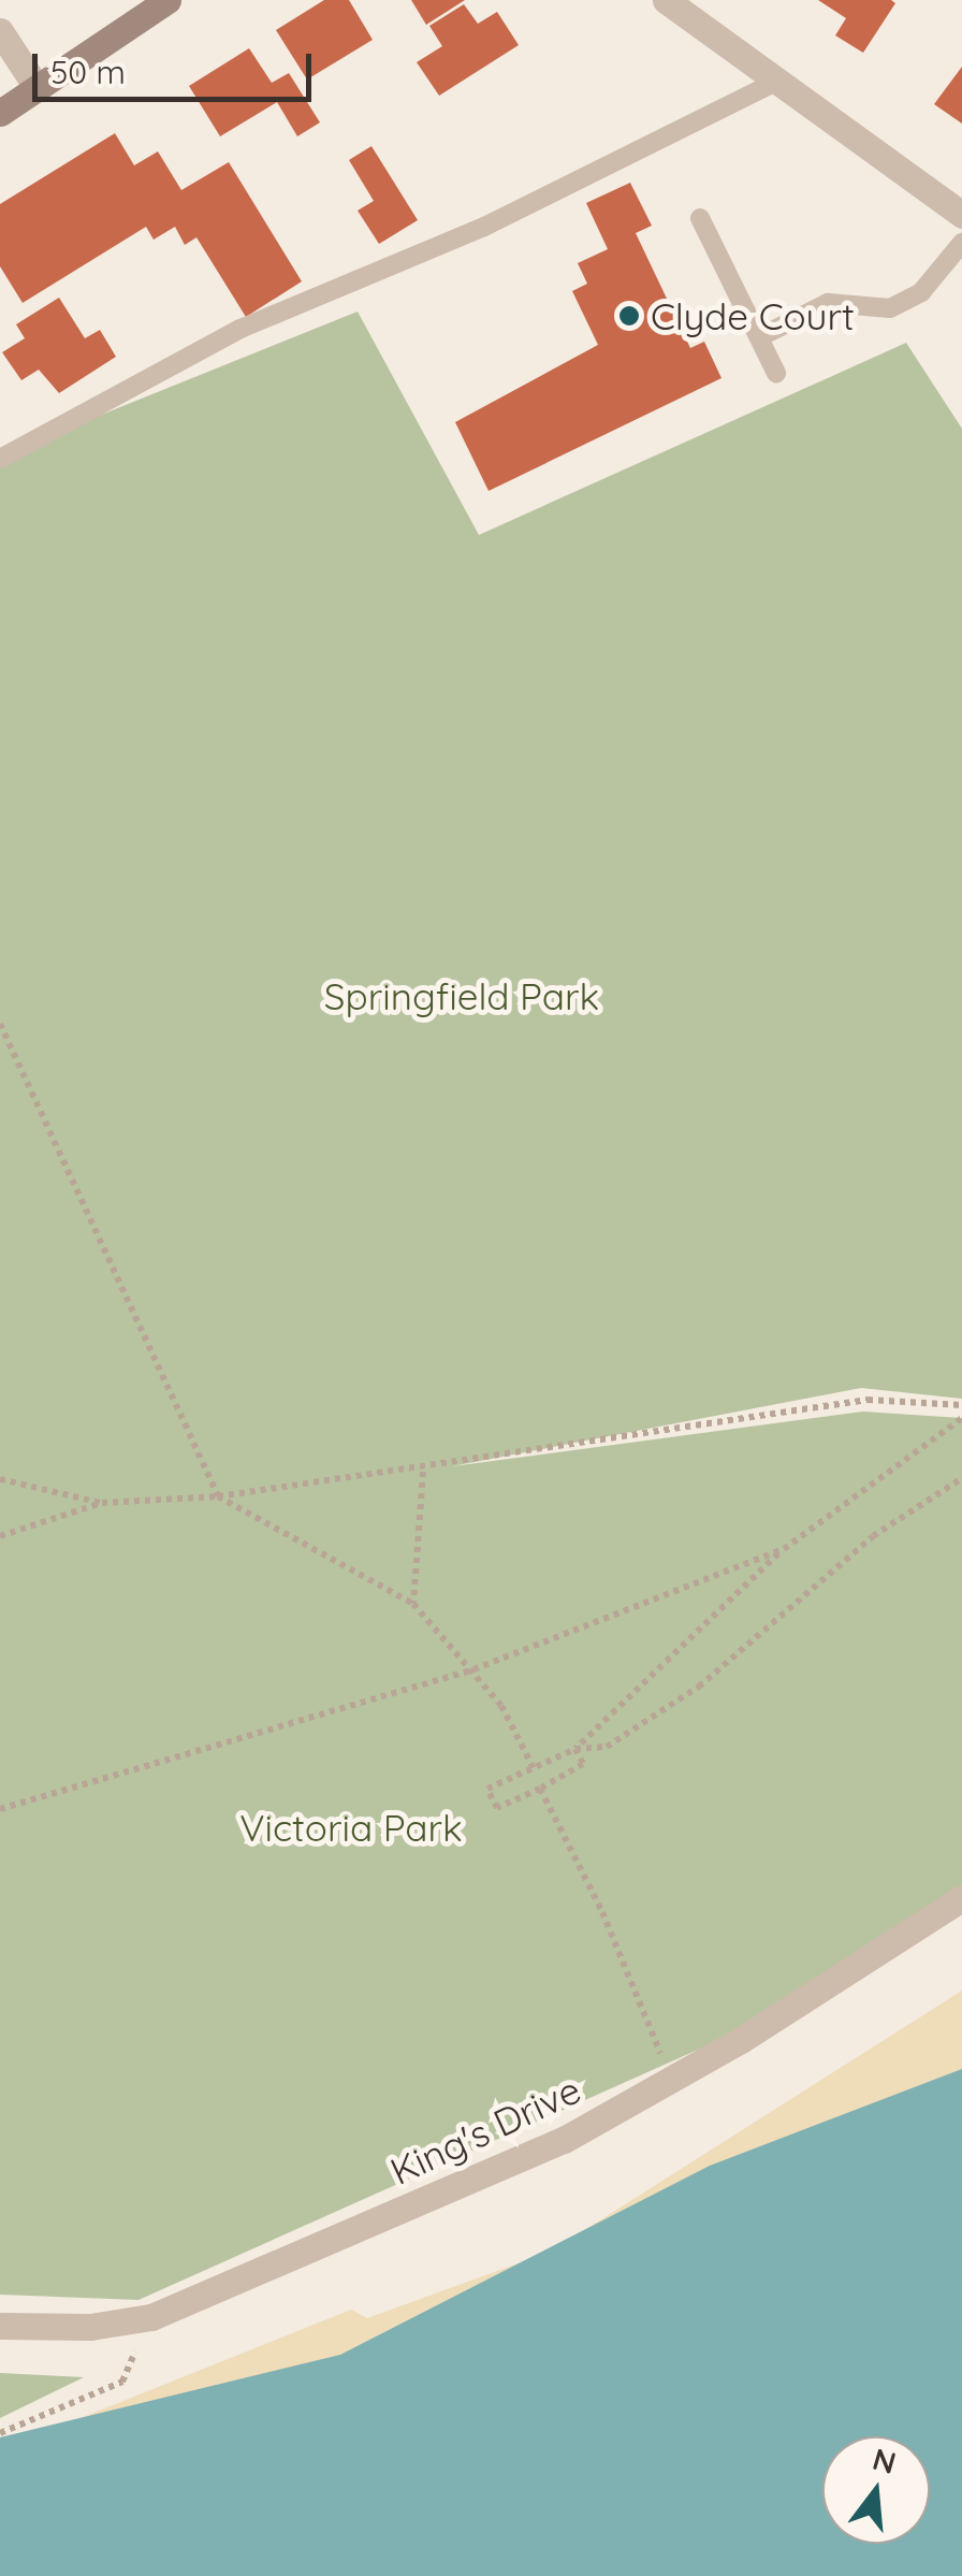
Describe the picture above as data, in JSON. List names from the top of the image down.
{
  "streets": {
    "street": ["King's Drive"]
  },
  "parks": ["Springfield Park", "Victoria Park"],
  "places": ["Clyde Court"],
  "scale_bar": "50 m",
  "north": "top"
}
